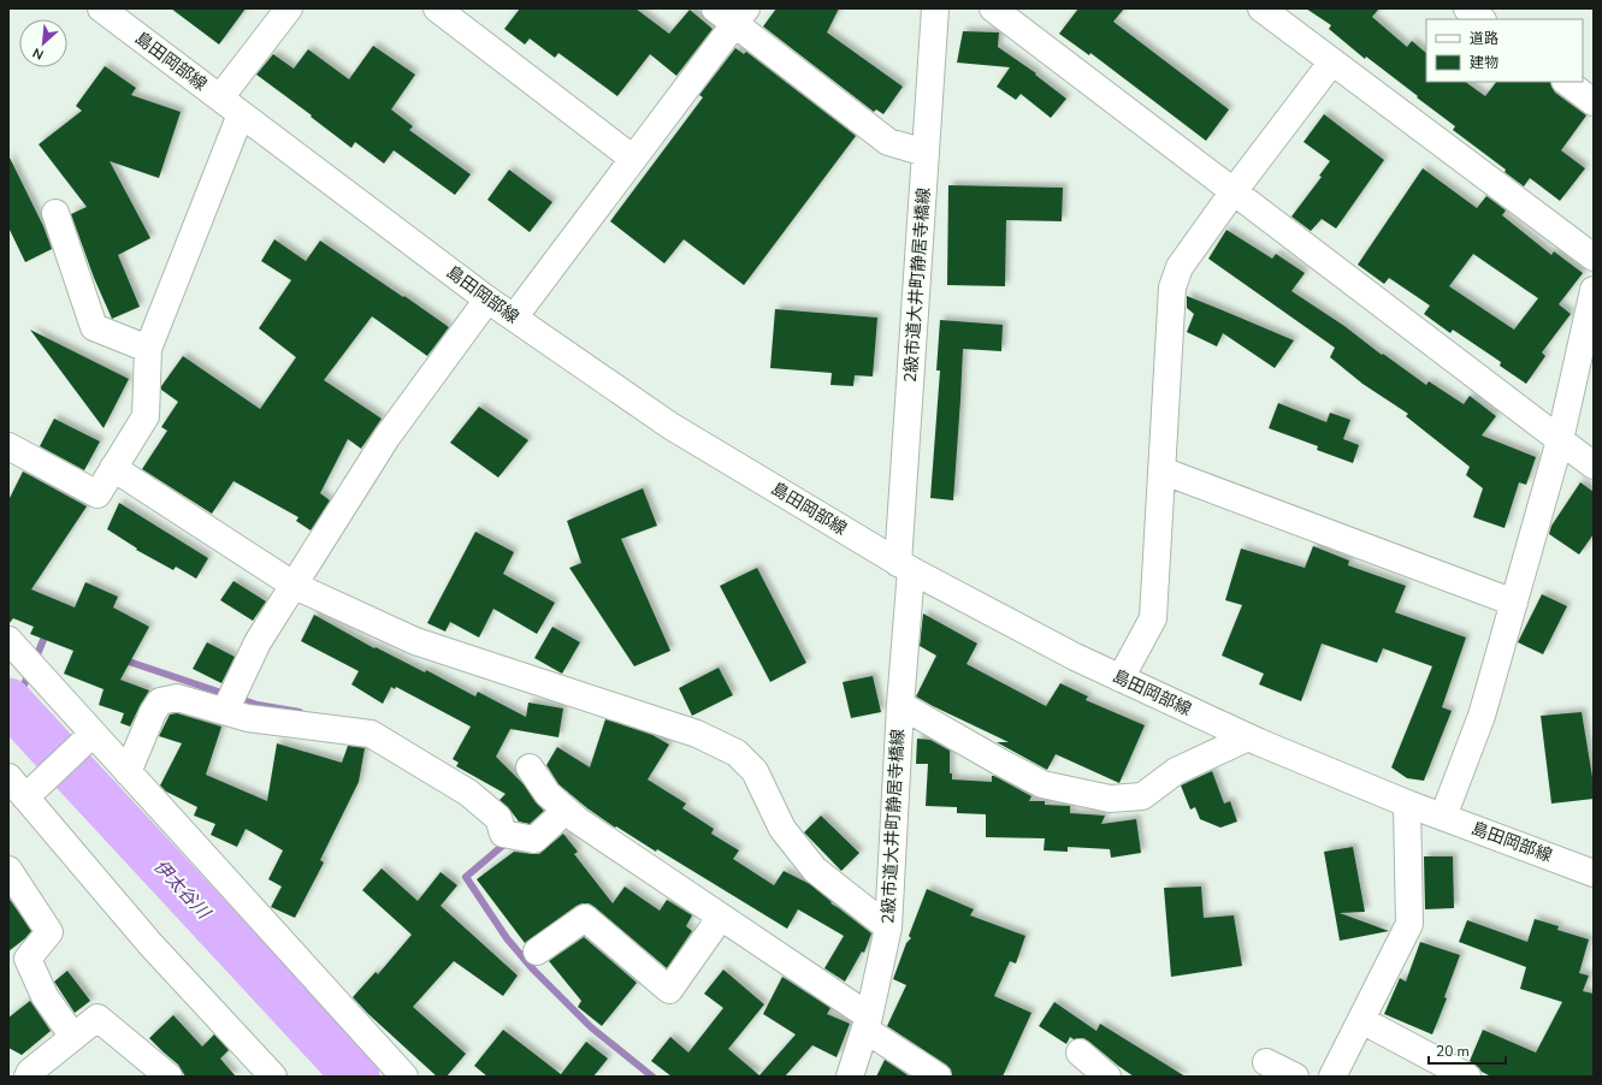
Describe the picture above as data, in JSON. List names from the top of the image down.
{
  "streets": {
    "street": ["島田岡部線", "2級市道大井町静居寺橋線"]
  },
  "crossings": [
    ["島田岡部線", "2級市道大井町静居寺橋線"]
  ],
  "water": ["伊太谷川"],
  "legend": ["道路", "建物"],
  "scale_bar": "20 m",
  "north": "bottom left"
}
